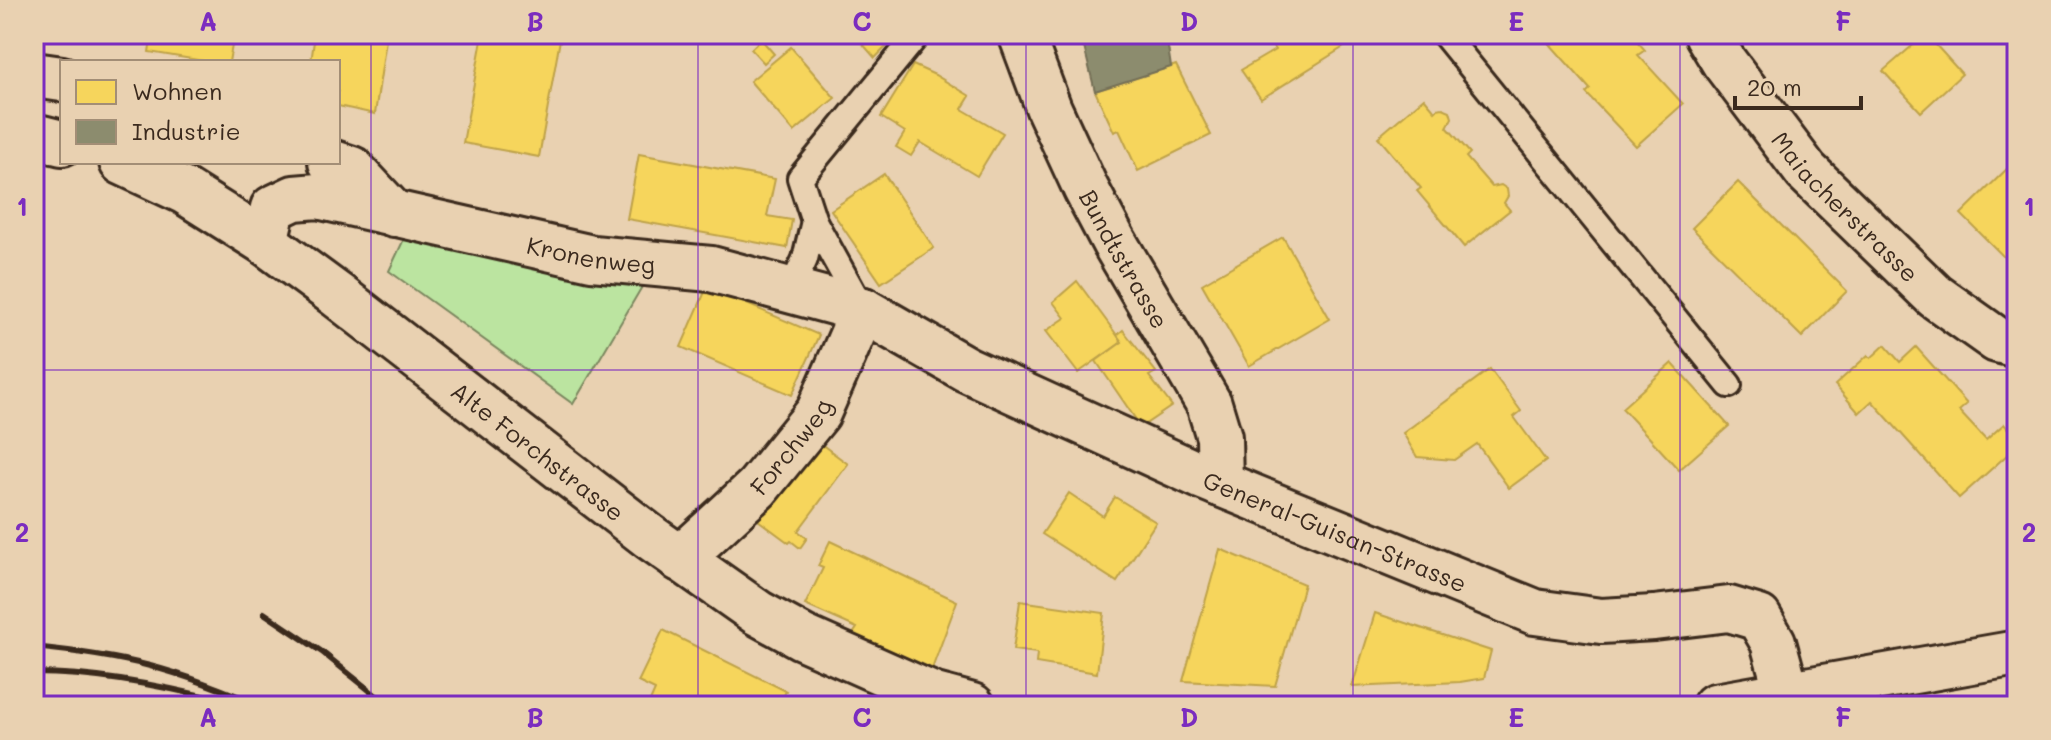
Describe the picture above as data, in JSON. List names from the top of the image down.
{
  "streets": {
    "street": [
      "Maiacherstrasse",
      "Kronenweg",
      "Bundtstrasse",
      "Forchweg",
      "Alte Forchstrasse",
      "General-Guisan-Strasse"
    ]
  },
  "crossings": [
    ["Kronenweg", "Alte Forchstrasse"],
    ["Kronenweg", "General-Guisan-Strasse"],
    ["Bundtstrasse", "General-Guisan-Strasse"],
    ["Forchweg", "Alte Forchstrasse"],
    ["Forchweg", "General-Guisan-Strasse"]
  ],
  "legend": ["Wohnen", "Industrie"],
  "scale_bar": "20 m",
  "grid": {
    "columns": [
      "A",
      "B",
      "C",
      "D",
      "E",
      "F"
    ],
    "rows": ["1", "2"]
  }
}
